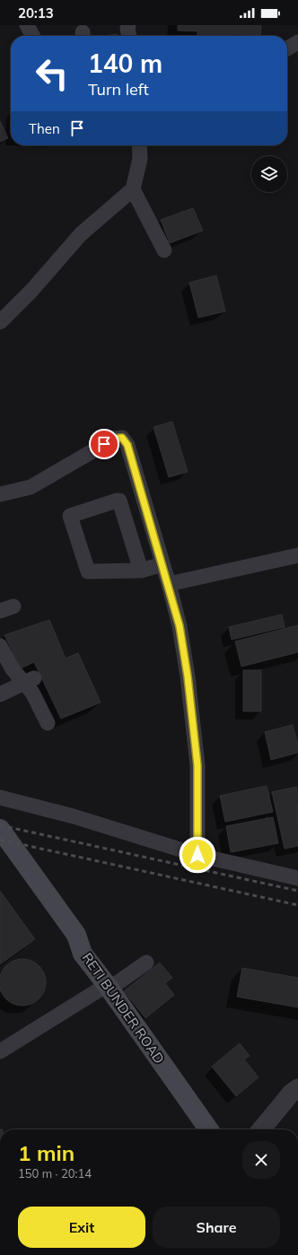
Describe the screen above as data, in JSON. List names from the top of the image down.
{
  "streets": {
    "main road": ["RETI BUNDER ROAD"]
  },
  "page": {
    "status": "20:13",
    "turn": ["140 m", "Turn left"],
    "then": "Then",
    "heading": ["1 min", "150 m · 20:14"],
    "buttons": ["Exit", "Share"]
  }
}
